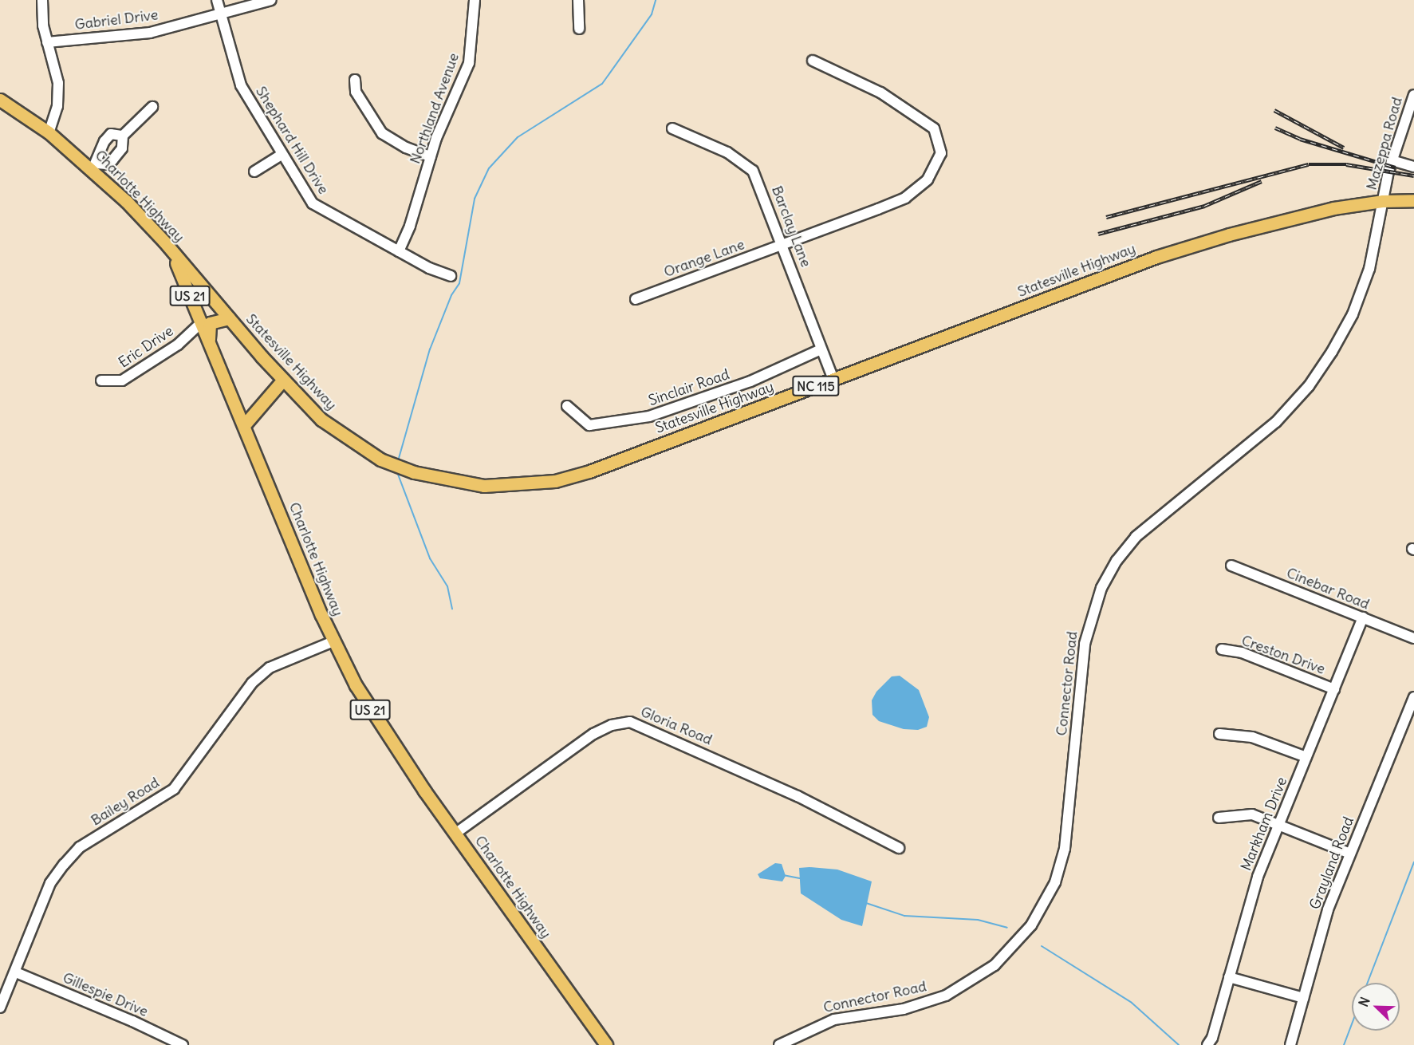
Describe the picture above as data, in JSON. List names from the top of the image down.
{
  "streets": {
    "main road": [
      "Charlotte Highway",
      "Statesville Highway",
      "US 21",
      "NC 115"
    ],
    "street": [
      "Gabriel Drive",
      "Northland Avenue",
      "Shephard Hill Drive",
      "Mazeppa Road",
      "Barclay Lane",
      "Orange Lane",
      "Eric Drive",
      "Sinclair Road",
      "Cinebar Road",
      "Creston Drive",
      "Connector Road",
      "Gloria Road",
      "Bailey Road",
      "Markham Drive",
      "Grayland Road",
      "Gillespie Drive"
    ]
  },
  "crossings": [
    ["Gabriel Drive", "Shephard Hill Drive"],
    ["Northland Avenue", "Shephard Hill Drive"],
    ["Mazeppa Road", "Statesville Highway"],
    ["Mazeppa Road", "Connector Road"],
    ["Charlotte Highway", "Statesville Highway"],
    ["Charlotte Highway", "Eric Drive"],
    ["Charlotte Highway", "Gloria Road"],
    ["Charlotte Highway", "Bailey Road"],
    ["Barclay Lane", "Orange Lane"],
    ["Barclay Lane", "Statesville Highway"],
    ["Barclay Lane", "Sinclair Road"],
    ["Statesville Highway", "Connector Road"],
    ["Cinebar Road", "Markham Drive"],
    ["Creston Drive", "Markham Drive"],
    ["Bailey Road", "Gillespie Drive"]
  ],
  "north": "top left"
}
